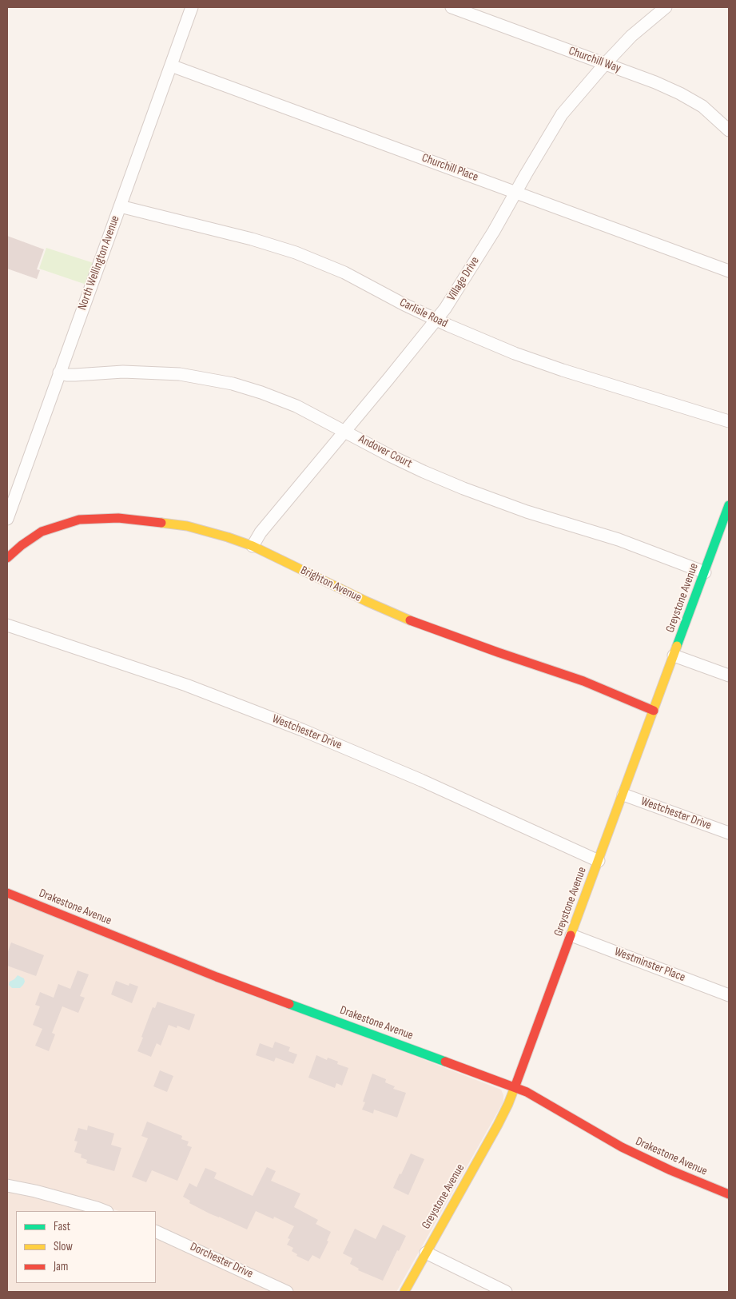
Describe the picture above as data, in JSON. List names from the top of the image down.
{
  "streets": {
    "street": [
      "Churchill Way",
      "Churchill Place",
      "North Wellington Avenue",
      "Village Drive",
      "Carlisle Road",
      "Andover Court",
      "Brighton Avenue",
      "Greystone Avenue",
      "Westchester Drive",
      "Drakestone Avenue",
      "Westminster Place",
      "Dorchester Drive"
    ]
  },
  "crossings": [
    ["Churchill Way", "Village Drive"],
    ["Churchill Place", "North Wellington Avenue"],
    ["Churchill Place", "Village Drive"],
    ["North Wellington Avenue", "Carlisle Road"],
    ["North Wellington Avenue", "Andover Court"],
    ["Village Drive", "Carlisle Road"],
    ["Village Drive", "Andover Court"],
    ["Village Drive", "Brighton Avenue"],
    ["Andover Court", "Greystone Avenue"],
    ["Brighton Avenue", "Greystone Avenue"],
    ["Greystone Avenue", "Westchester Drive"],
    ["Greystone Avenue", "Drakestone Avenue"],
    ["Greystone Avenue", "Westminster Place"]
  ],
  "legend": ["Fast", "Slow", "Jam"]
}
